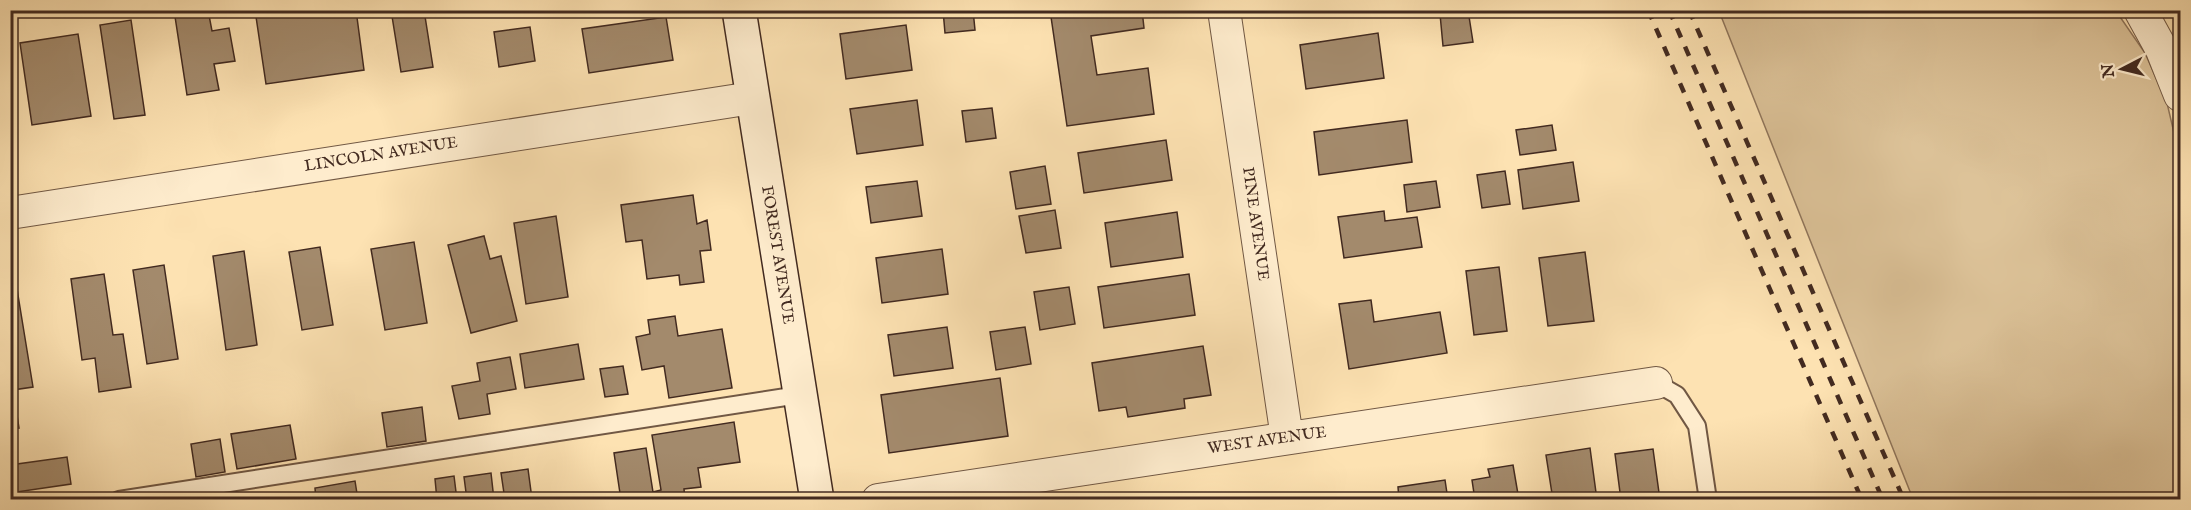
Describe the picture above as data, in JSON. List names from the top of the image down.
{
  "streets": {
    "street": [
      "LINCOLN AVENUE",
      "PINE AVENUE",
      "FOREST AVENUE",
      "WEST AVENUE"
    ]
  },
  "crossings": [
    ["LINCOLN AVENUE", "FOREST AVENUE"],
    ["PINE AVENUE", "WEST AVENUE"]
  ],
  "north": "left"
}
